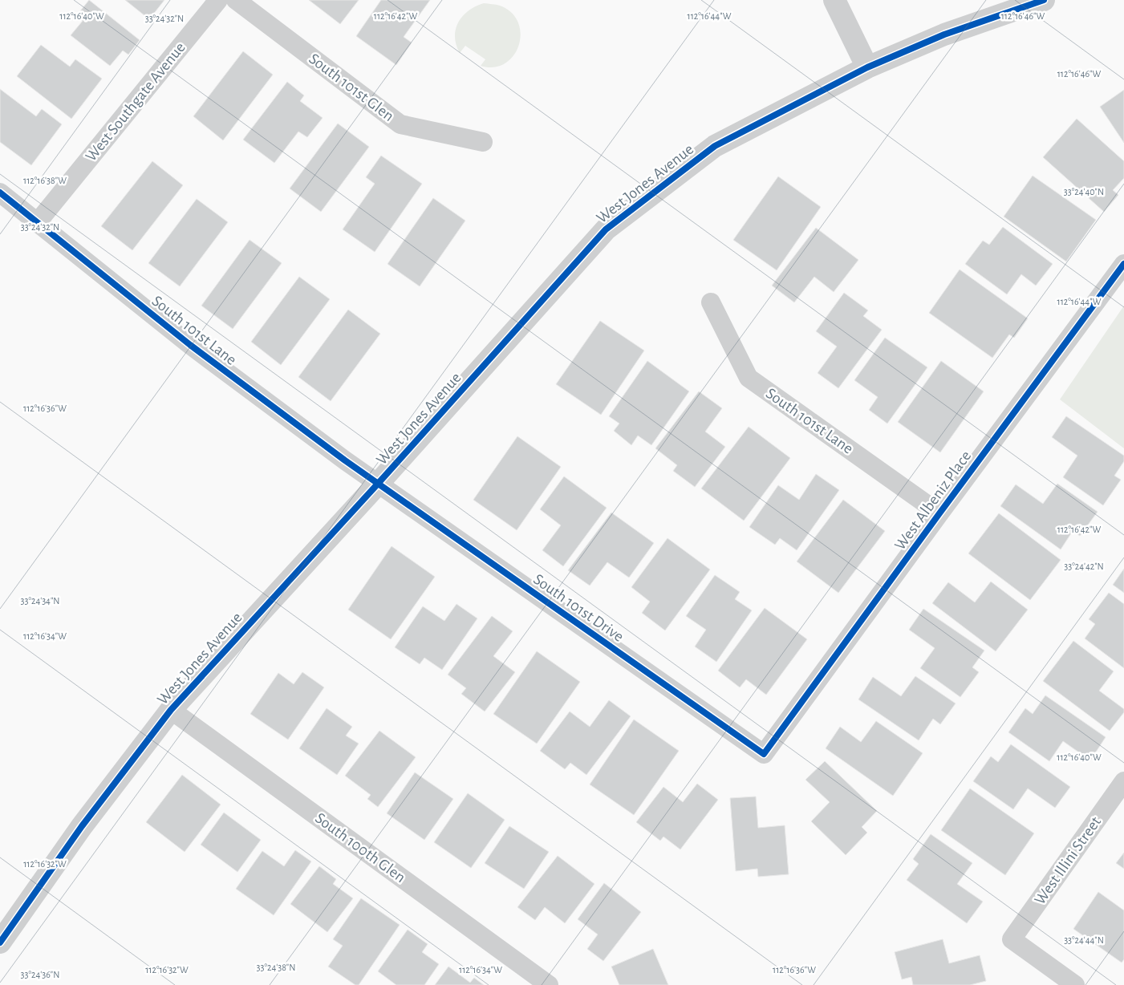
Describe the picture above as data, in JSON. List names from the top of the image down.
{
  "streets": {
    "street": [
      "South 101st Glen",
      "West Southgate Avenue",
      "West Jones Avenue",
      "South 101st Lane",
      "West Albeniz Place",
      "South 101st Drive",
      "South 100th Glen",
      "West Illini Street"
    ]
  },
  "crossings": [
    ["West Southgate Avenue", "South 101st Lane"],
    ["West Jones Avenue", "South 101st Lane"],
    ["West Jones Avenue", "South 101st Drive"],
    ["West Jones Avenue", "South 100th Glen"],
    ["South 101st Lane", "West Albeniz Place"],
    ["South 101st Lane", "South 101st Drive"],
    ["West Albeniz Place", "South 101st Drive"]
  ],
  "coordinates": [
    "112°16'40\"W",
    "112°16'42\"W",
    "112°16'46\"W",
    "112°16'44\"W",
    "33°24'32\"N",
    "112°16'38\"W",
    "33°24'40\"N",
    "112°16'36\"W",
    "33°24'42\"N",
    "33°24'34\"N",
    "112°16'34\"W",
    "112°16'32\"W",
    "33°24'44\"N",
    "33°24'38\"N",
    "33°24'36\"N"
  ]
}
